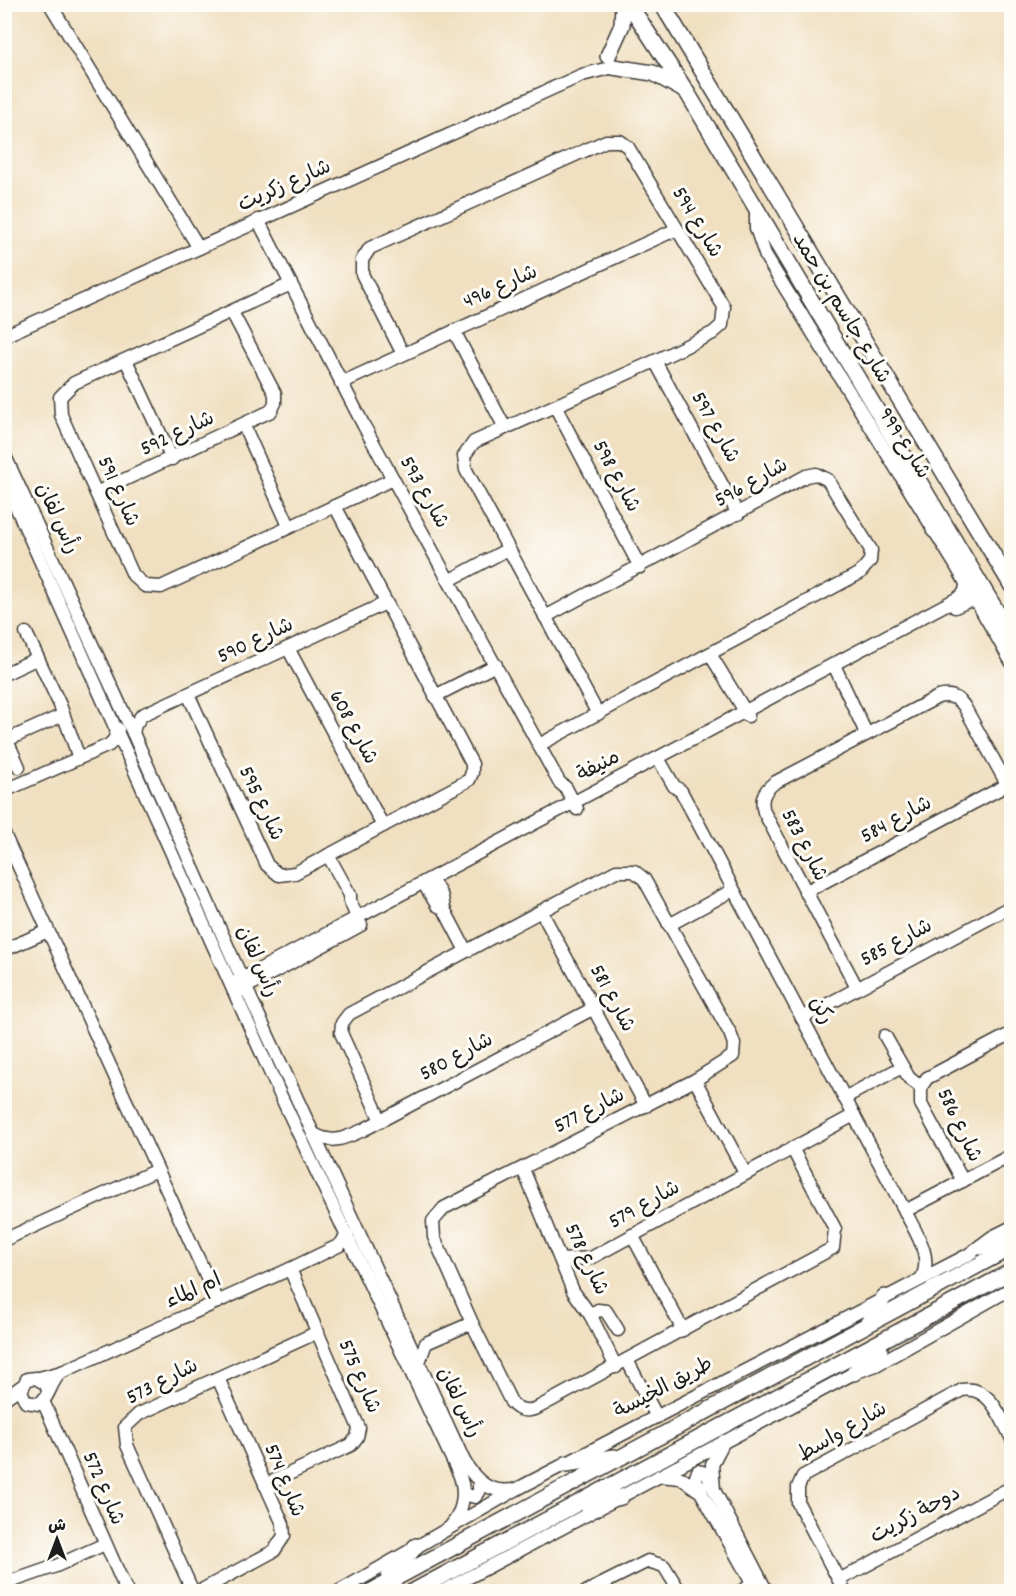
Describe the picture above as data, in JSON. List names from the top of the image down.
{
  "streets": {
    "main road": ["شارع جاسم بن حمد", "طريق الخيسة"],
    "street": [
      "شارع زكريت",
      "شارع 594",
      "شارع 496",
      "شارع 597",
      "شارع 592",
      "شارع 999",
      "شارع 598",
      "شارع 596",
      "شارع 591",
      "شارع 593",
      "رأس لفان",
      "شارع 590",
      "شارع 608",
      "منيفة",
      "شارع 595",
      "شارع 584",
      "شارع 583",
      "شارع 585",
      "شارع 581",
      "ركن",
      "شارع 580",
      "شارع 577",
      "شارع 586",
      "شارع 579",
      "شارع 578",
      "ام الماء",
      "شارع 575",
      "شارع 573",
      "شارع واسط",
      "شارع 574",
      "شارع 572",
      "دوحة زكريت"
    ]
  },
  "crossings": [
    ["شارع زكريت", "شارع 593"],
    ["شارع 594", "شارع 496"],
    ["شارع 594", "شارع 597"],
    ["شارع 594", "شارع 598"],
    ["شارع 594", "شارع 596"],
    ["شارع 496", "شارع 593"],
    ["شارع جاسم بن حمد", "شارع 999"],
    ["شارع 597", "شارع 596"],
    ["شارع 592", "شارع 591"],
    ["شارع 999", "منيفة"],
    ["شارع 598", "شارع 596"],
    ["شارع 596", "شارع 593"],
    ["شارع 591", "شارع 593"],
    ["شارع 591", "شارع 595"],
    ["شارع 593", "منيفة"],
    ["رأس لفان", "منيفة"],
    ["رأس لفان", "ام الماء"],
    ["شارع 590", "شارع 608"],
    ["شارع 590", "شارع 595"],
    ["شارع 608", "شارع 595"],
    ["منيفة", "ركن"],
    ["شارع 584", "شارع 583"],
    ["شارع 583", "شارع 585"],
    ["شارع 585", "ركن"],
    ["شارع 581", "شارع 580"],
    ["شارع 581", "شارع 577"],
    ["ركن", "شارع 579"],
    ["ركن", "طريق الخيسة"],
    ["شارع 580", "شارع 577"],
    ["شارع 577", "شارع 579"],
    ["شارع 577", "شارع 578"],
    ["شارع 579", "شارع 578"],
    ["ام الماء", "شارع 575"],
    ["ام الماء", "شارع 572"],
    ["شارع 575", "شارع 573"],
    ["شارع 575", "شارع 574"],
    ["شارع 573", "شارع 574"],
    ["شارع واسط", "دوحة زكريت"]
  ],
  "north": "top"
}
